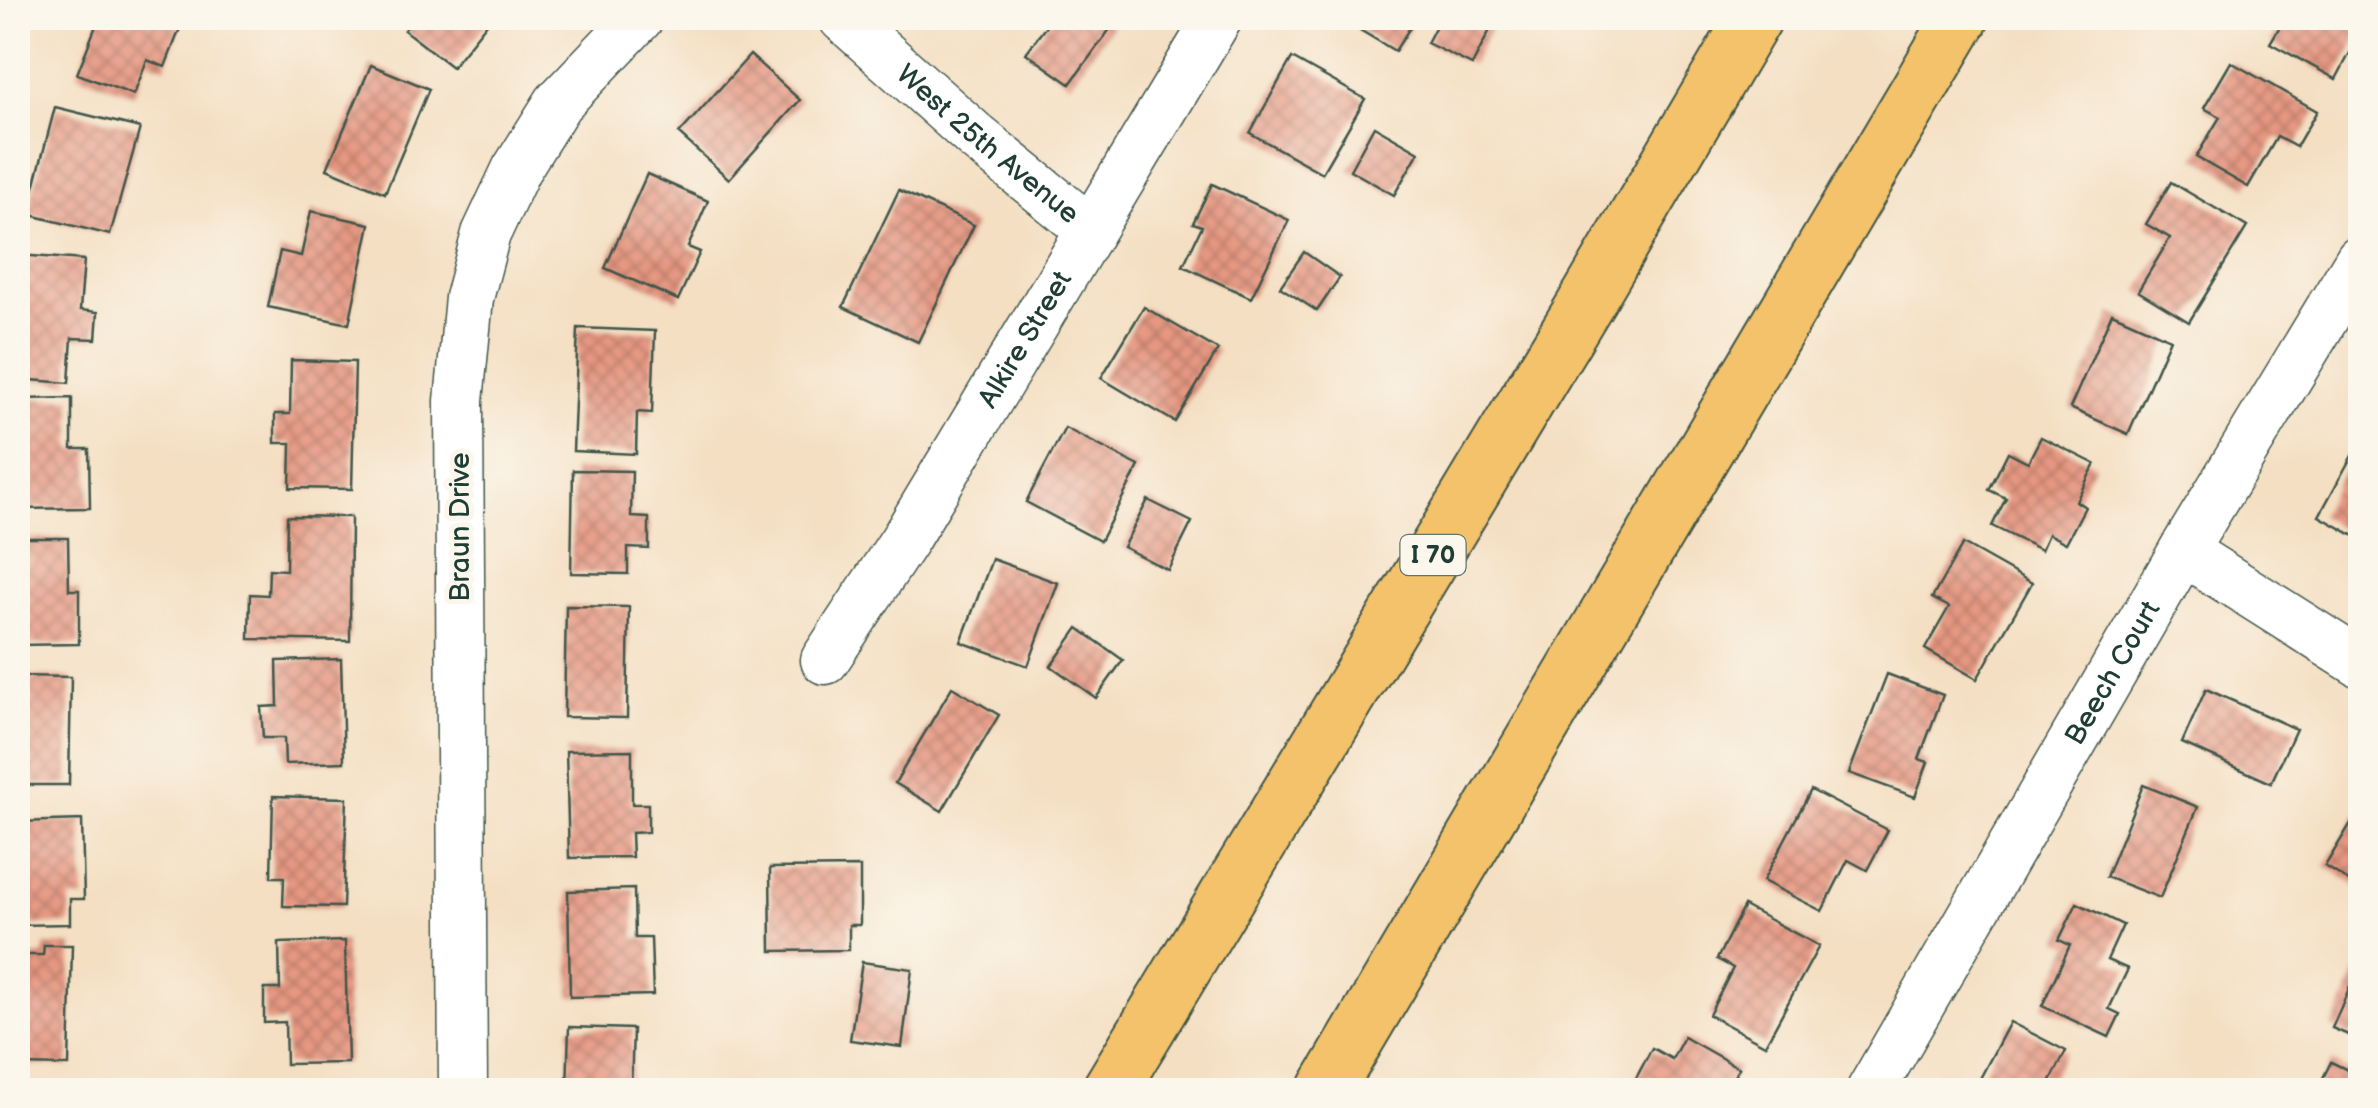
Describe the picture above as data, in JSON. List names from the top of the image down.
{
  "streets": {
    "highway": ["I 70"],
    "street": [
      "West 25th Avenue",
      "Alkire Street",
      "Braun Drive",
      "Beech Court"
    ]
  },
  "crossings": [
    ["West 25th Avenue", "Alkire Street"]
  ]
}
